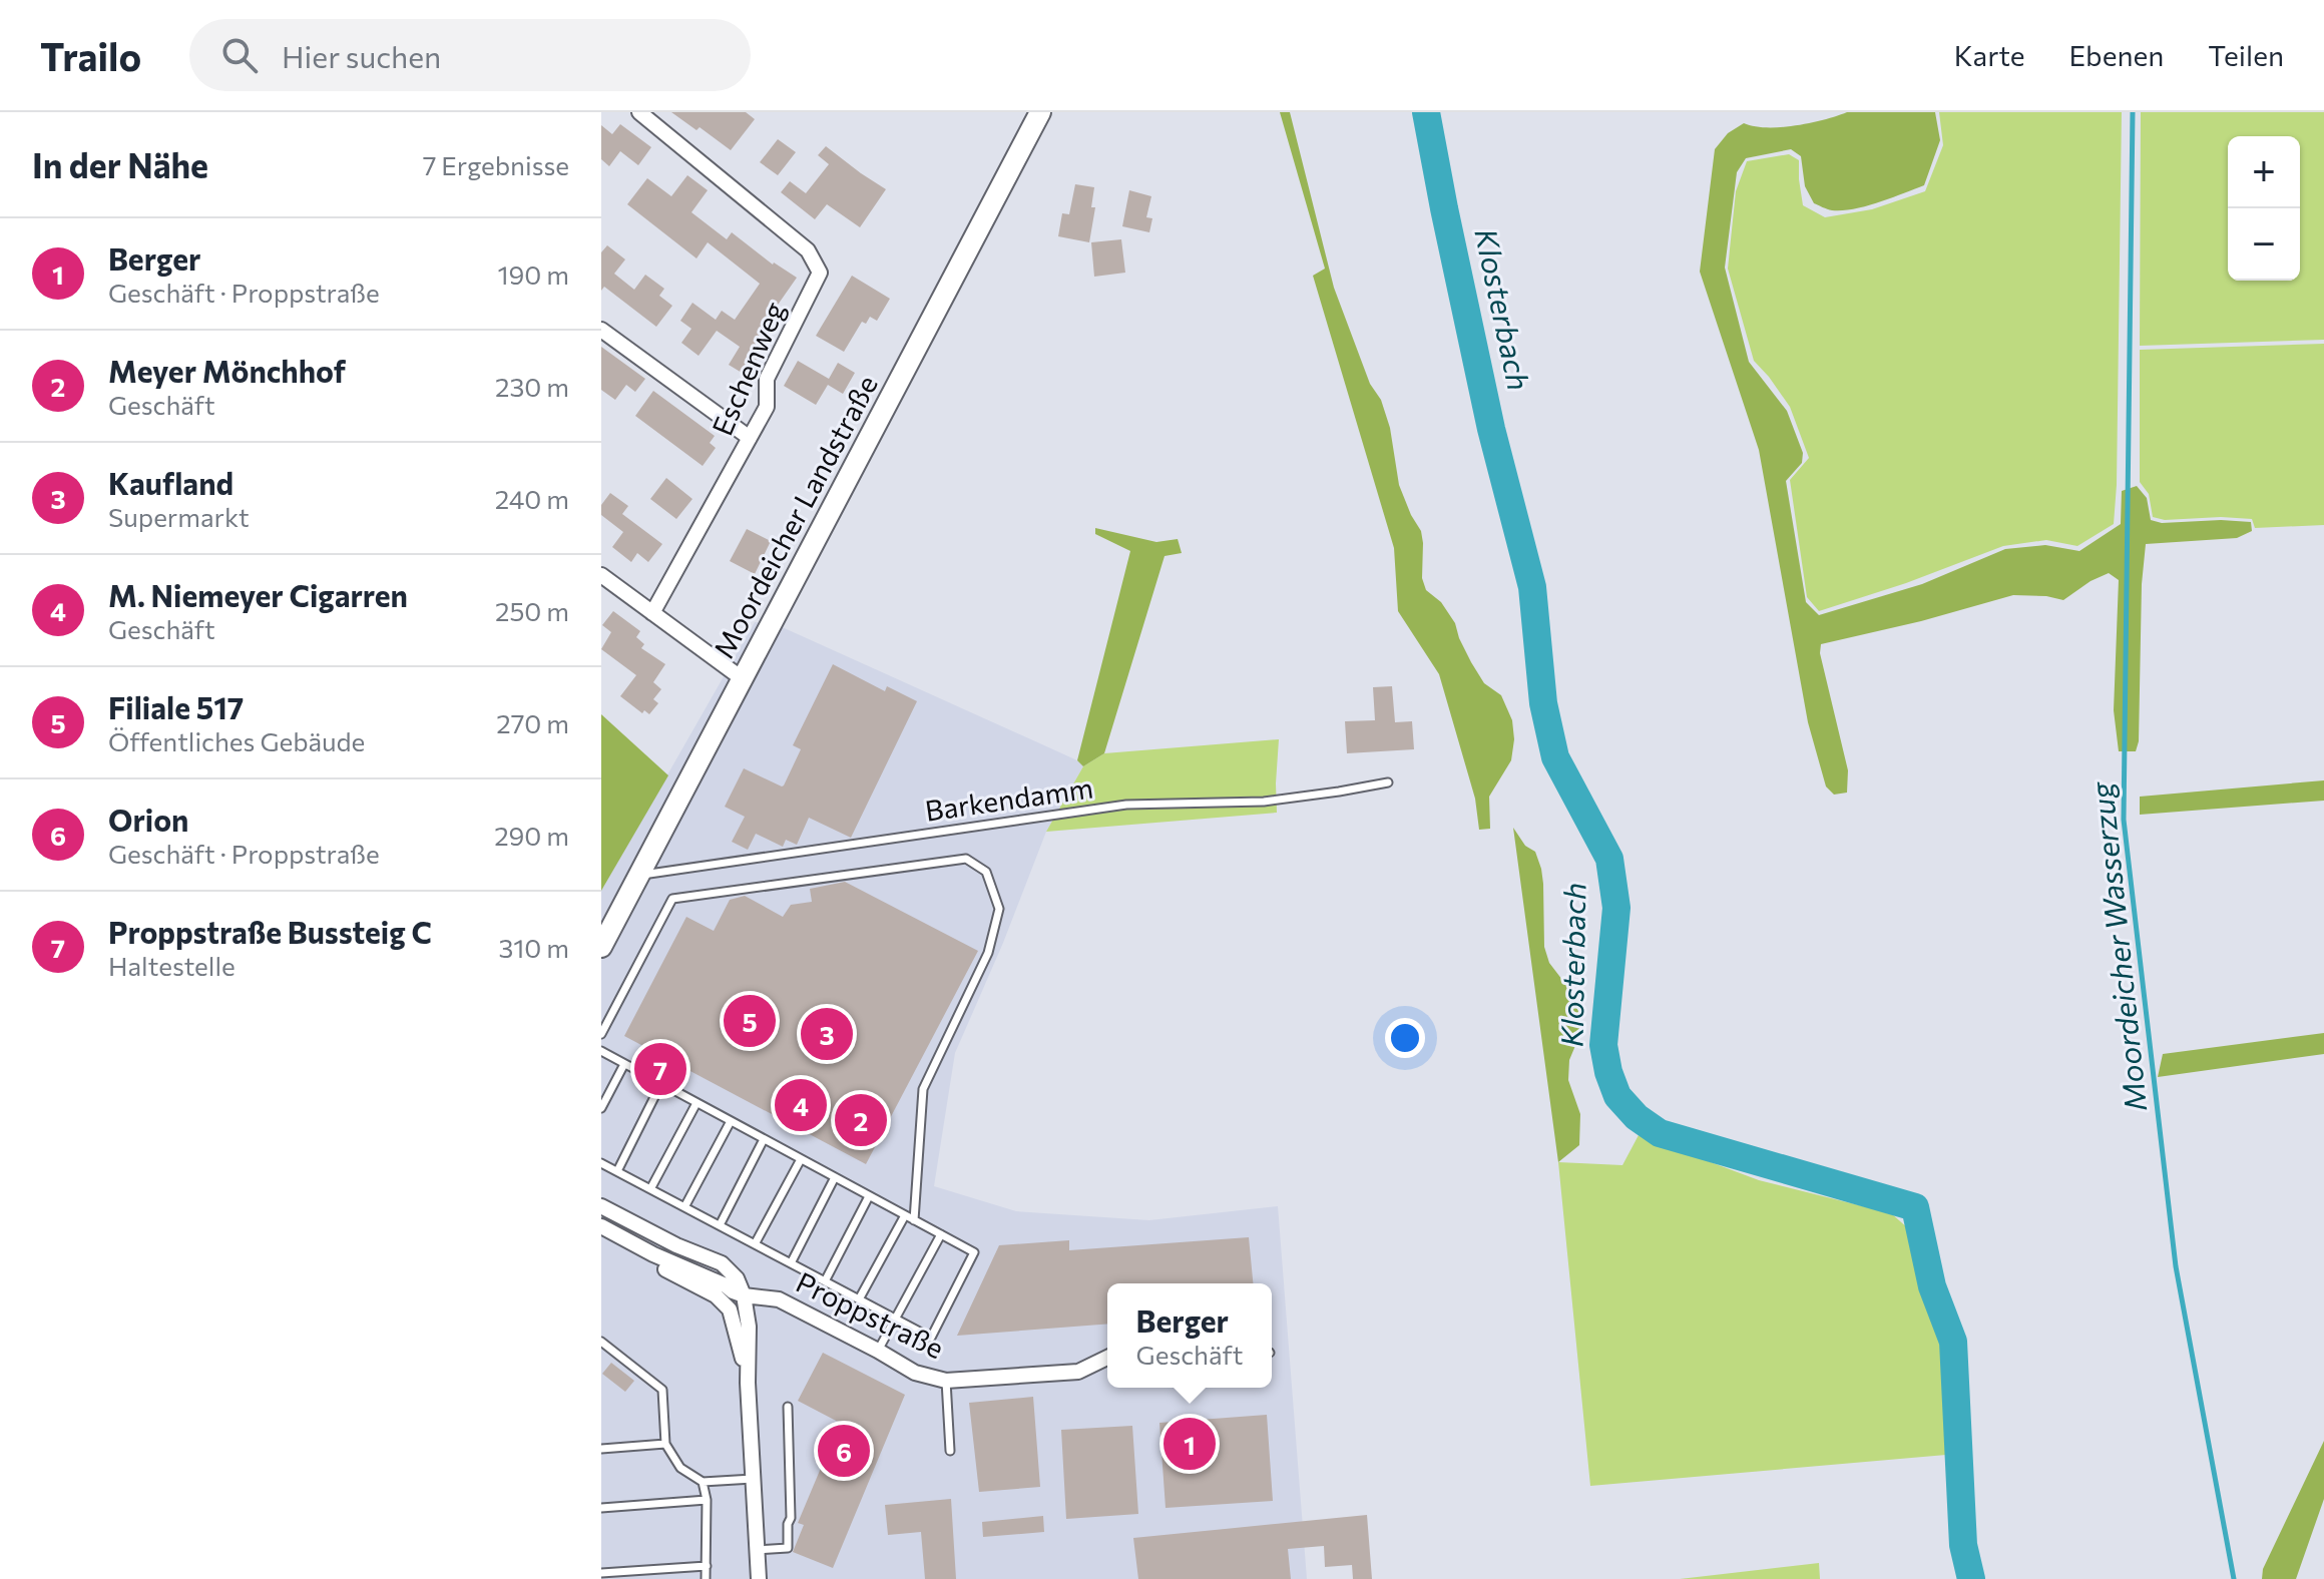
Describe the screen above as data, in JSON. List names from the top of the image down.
{
  "streets": {
    "main road": ["Moordeicher Landstraße"],
    "street": ["Eschenweg", "Proppstraße"],
    "lane": ["Barkendamm"]
  },
  "crossings": [
    ["Moordeicher Landstraße", "Barkendamm"]
  ],
  "water": ["Klosterbach", "Moordeicher Wasserzug"],
  "page": {
    "header": "Trailo",
    "search": "Hier suchen",
    "nav": ["Karte", "Ebenen", "Teilen"],
    "heading": ["In der Nähe", "7 Ergebnisse"],
    "map_buttons": ["+", "−"],
    "list": [
      {
        "mark": "1",
        "name": "Berger",
        "note": "Geschäft · Proppstraße",
        "value": "190 m"
      },
      {
        "mark": "2",
        "name": "Meyer Mönchhof",
        "note": "Geschäft",
        "value": "230 m"
      },
      {
        "mark": "3",
        "name": "Kaufland",
        "note": "Supermarkt",
        "value": "240 m"
      },
      {
        "mark": "4",
        "name": "M. Niemeyer Cigarren",
        "note": "Geschäft",
        "value": "250 m"
      },
      {
        "mark": "5",
        "name": "Filiale 517",
        "note": "Öffentliches Gebäude",
        "value": "270 m"
      },
      {
        "mark": "6",
        "name": "Orion",
        "note": "Geschäft · Proppstraße",
        "value": "290 m"
      },
      {
        "mark": "7",
        "name": "Proppstraße Bussteig C",
        "note": "Haltestelle",
        "value": "310 m"
      }
    ],
    "pins": [
      "5",
      "3",
      "7",
      "4",
      "2",
      "1",
      "6"
    ],
    "popup": ["Berger", "Geschäft"]
  }
}
